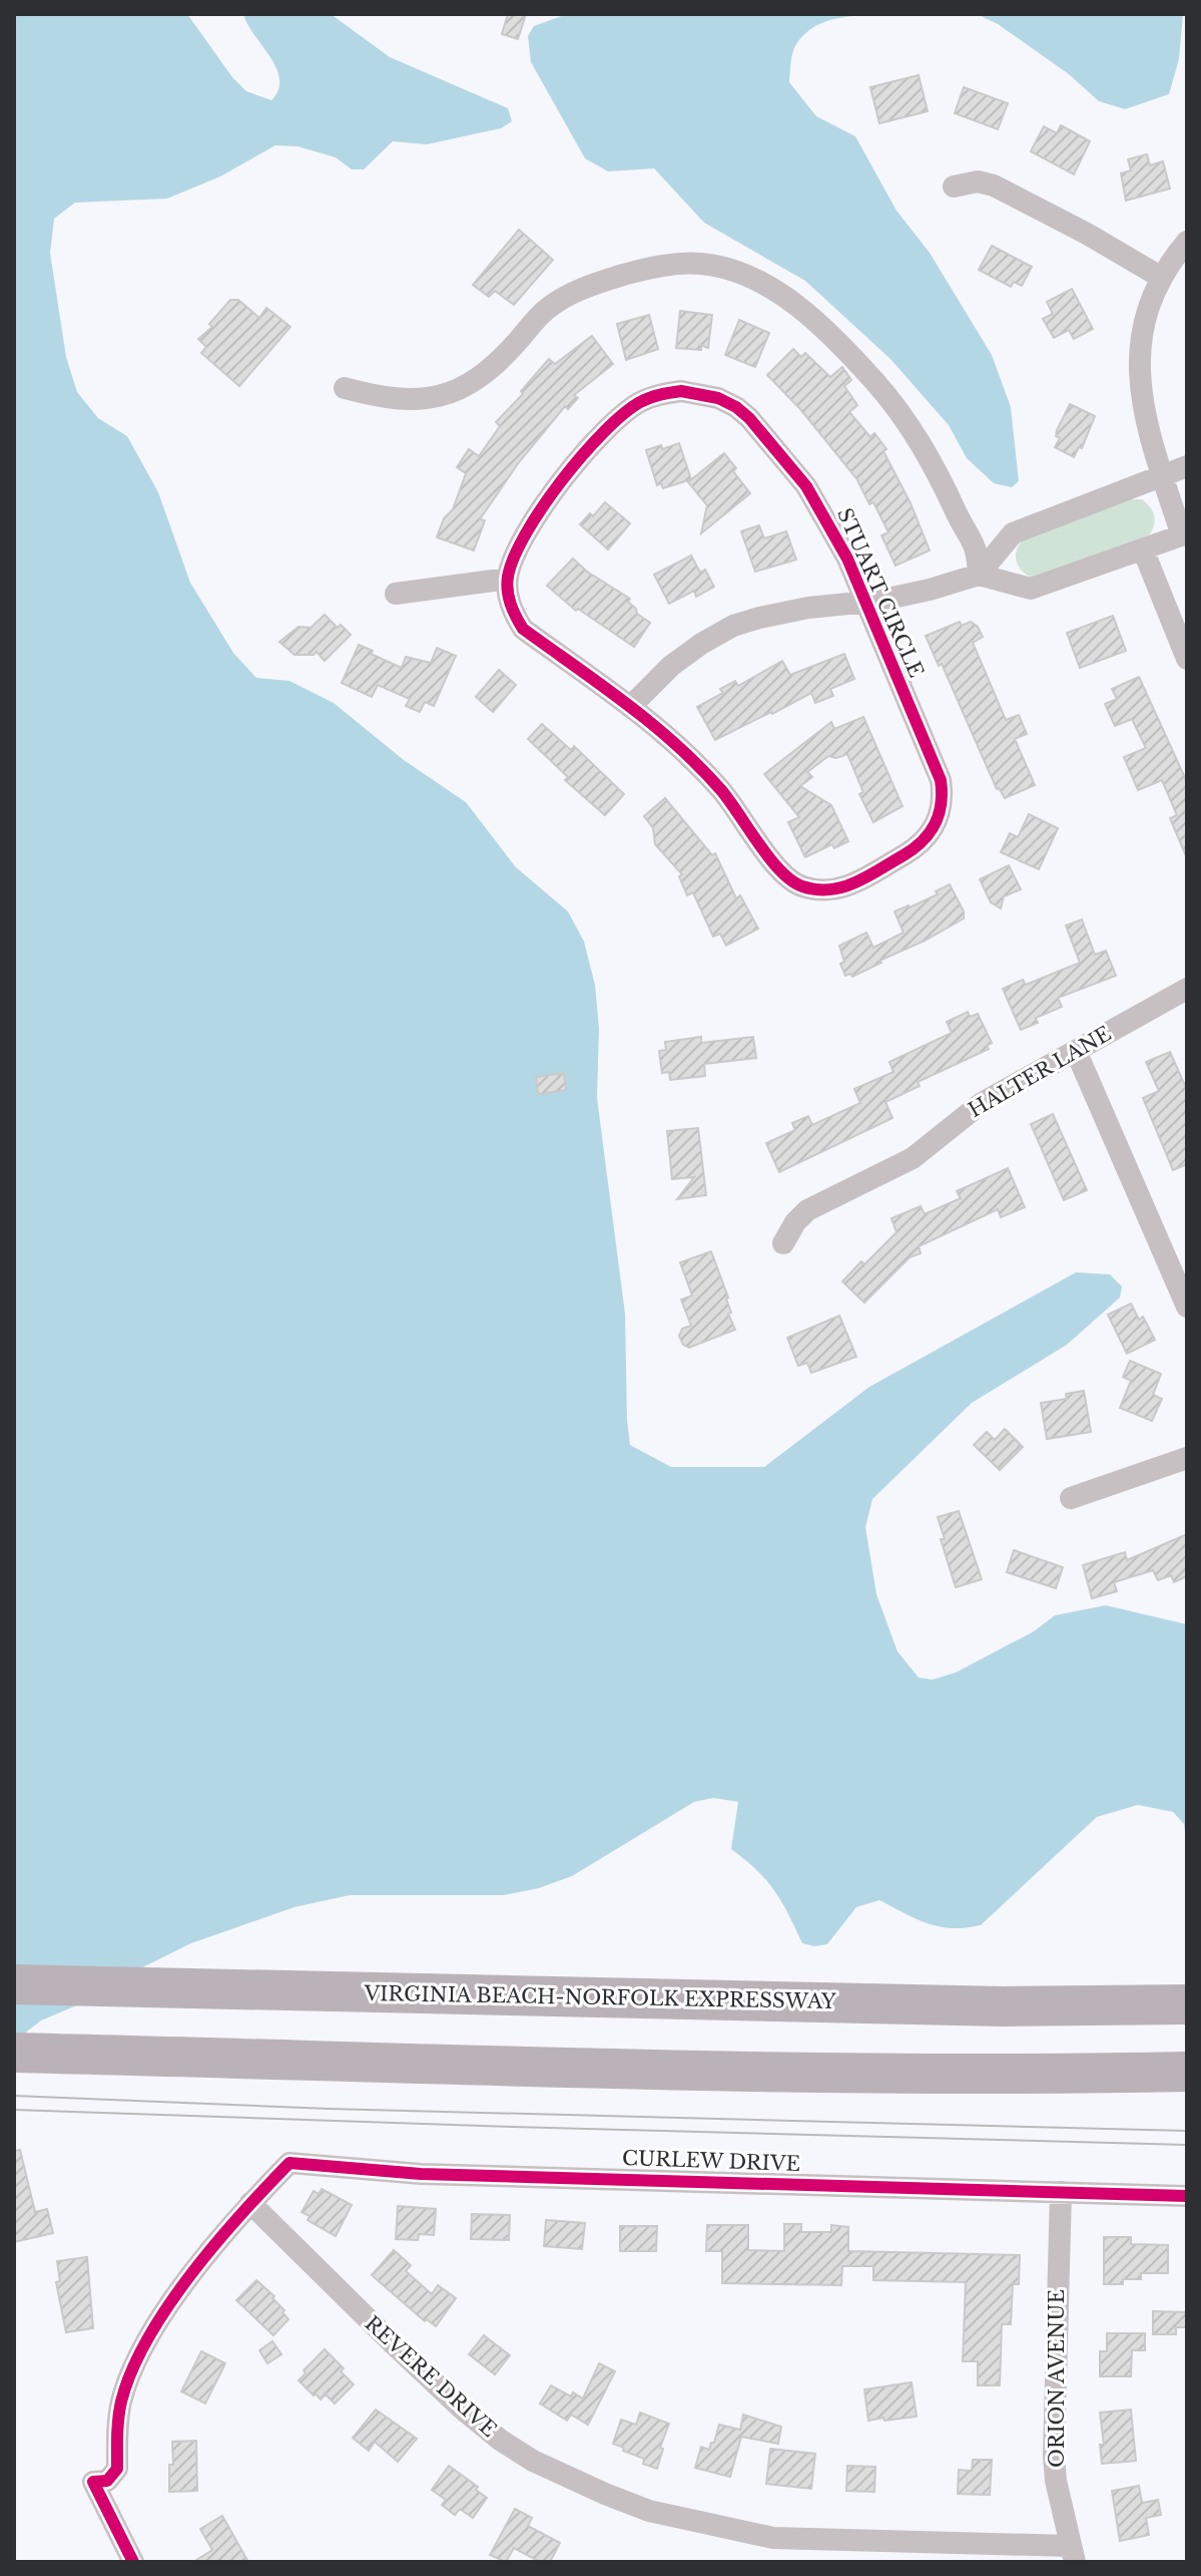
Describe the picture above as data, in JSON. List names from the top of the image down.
{
  "streets": {
    "highway": ["VIRGINIA BEACH-NORFOLK EXPRESSWAY"],
    "street": [
      "STUART CIRCLE",
      "HALTER LANE",
      "CURLEW DRIVE",
      "REVERE DRIVE",
      "ORION AVENUE"
    ]
  },
  "crossings": [
    ["CURLEW DRIVE", "REVERE DRIVE"],
    ["CURLEW DRIVE", "ORION AVENUE"],
    ["REVERE DRIVE", "ORION AVENUE"]
  ]
}
